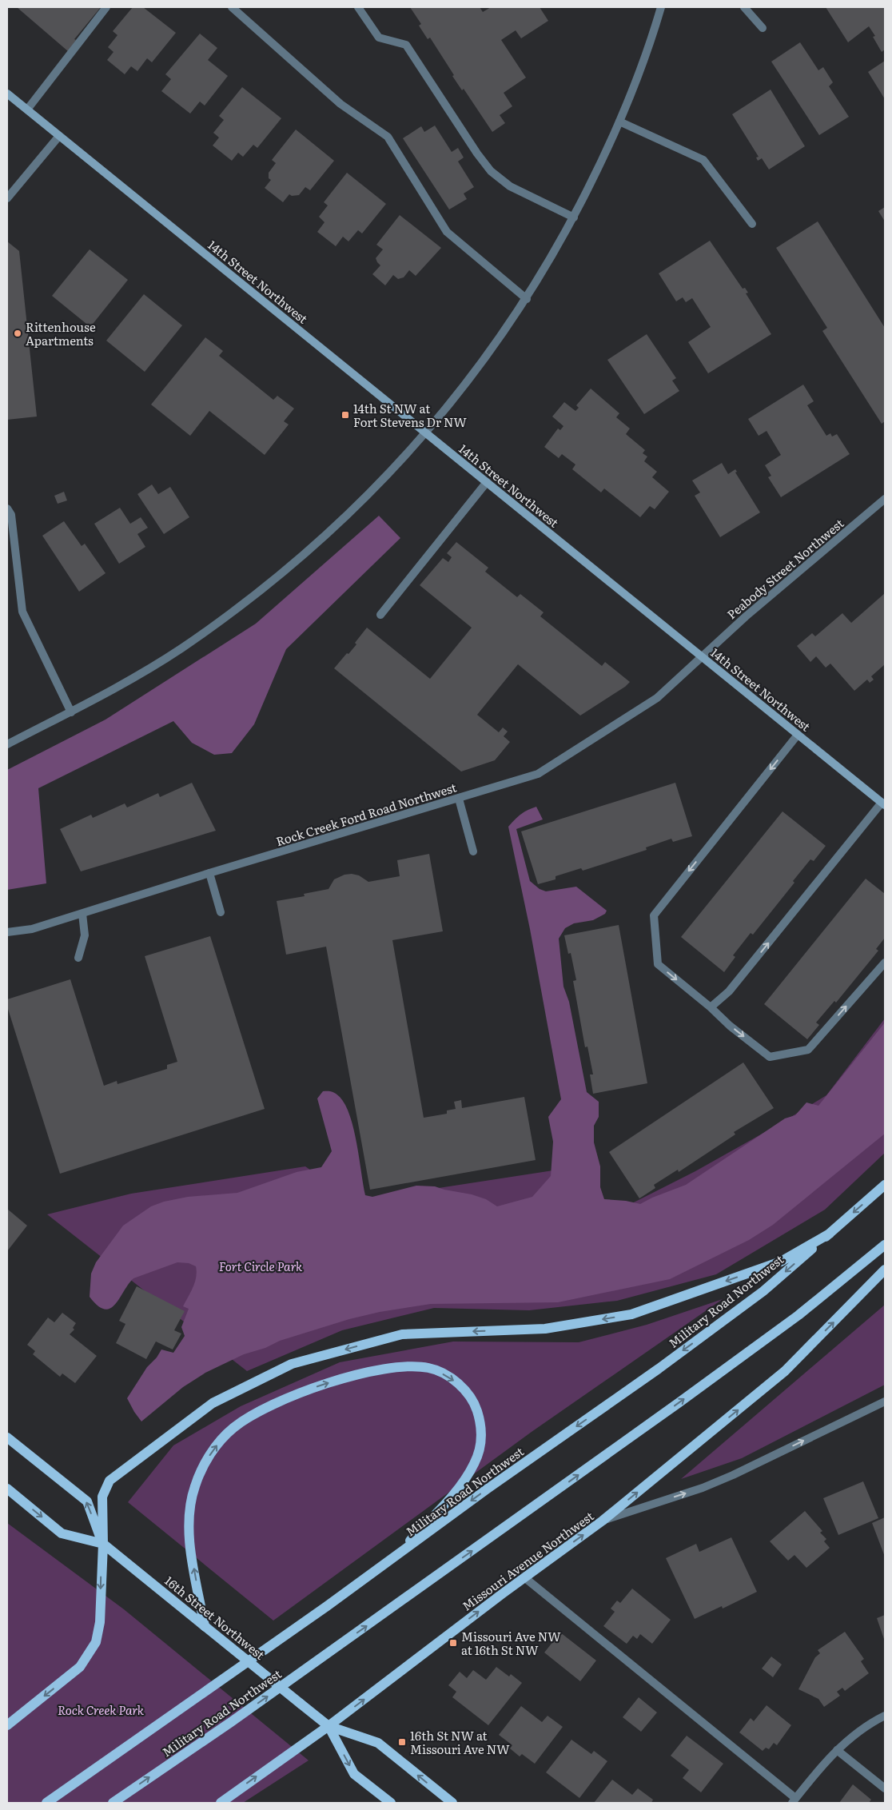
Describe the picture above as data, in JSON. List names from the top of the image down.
{
  "streets": {
    "main road": ["Military Road Northwest", "Missouri Avenue Northwest", "16th Street Northwest"],
    "street": ["14th Street Northwest", "Peabody Street Northwest", "Rock Creek Ford Road Northwest"]
  },
  "crossings": [
    ["14th Street Northwest", "Peabody Street Northwest"],
    ["14th Street Northwest", "Rock Creek Ford Road Northwest"],
    ["Peabody Street Northwest", "Rock Creek Ford Road Northwest"],
    ["Missouri Avenue Northwest", "16th Street Northwest"]
  ],
  "one_way": ["Missouri Avenue Northwest"],
  "parks": ["Fort Circle Park", "Rock Creek Park"],
  "places": {
    "other": ["Rittenhouse Apartments"],
    "transit": ["14th St NW at Fort Stevens Dr NW", "Missouri Ave NW at 16th St NW", "16th St NW at Missouri Ave NW"]
  }
}
